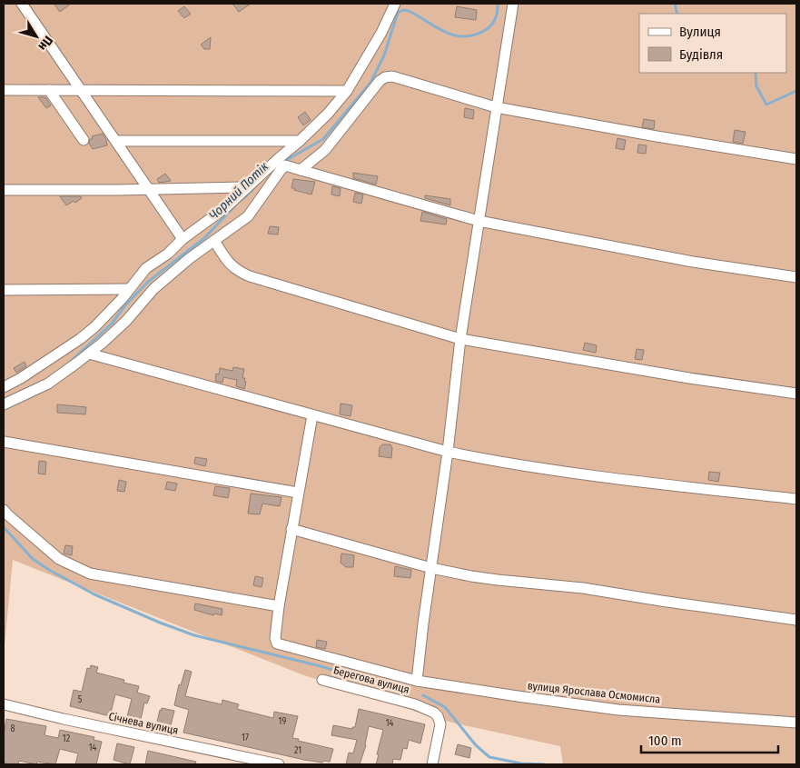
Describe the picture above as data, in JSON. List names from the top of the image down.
{
  "streets": {
    "street": ["Берегова вулиця", "вулиця Ярослава Осмомисла", "Січнева вулиця"]
  },
  "water": ["Чорний Потік"],
  "house_numbers": [
    "5",
    "19",
    "14",
    "8",
    "17",
    "12",
    "14",
    "21"
  ],
  "legend": ["Вулиця", "Будівля"],
  "scale_bar": "100 m",
  "north": "bottom right"
}
